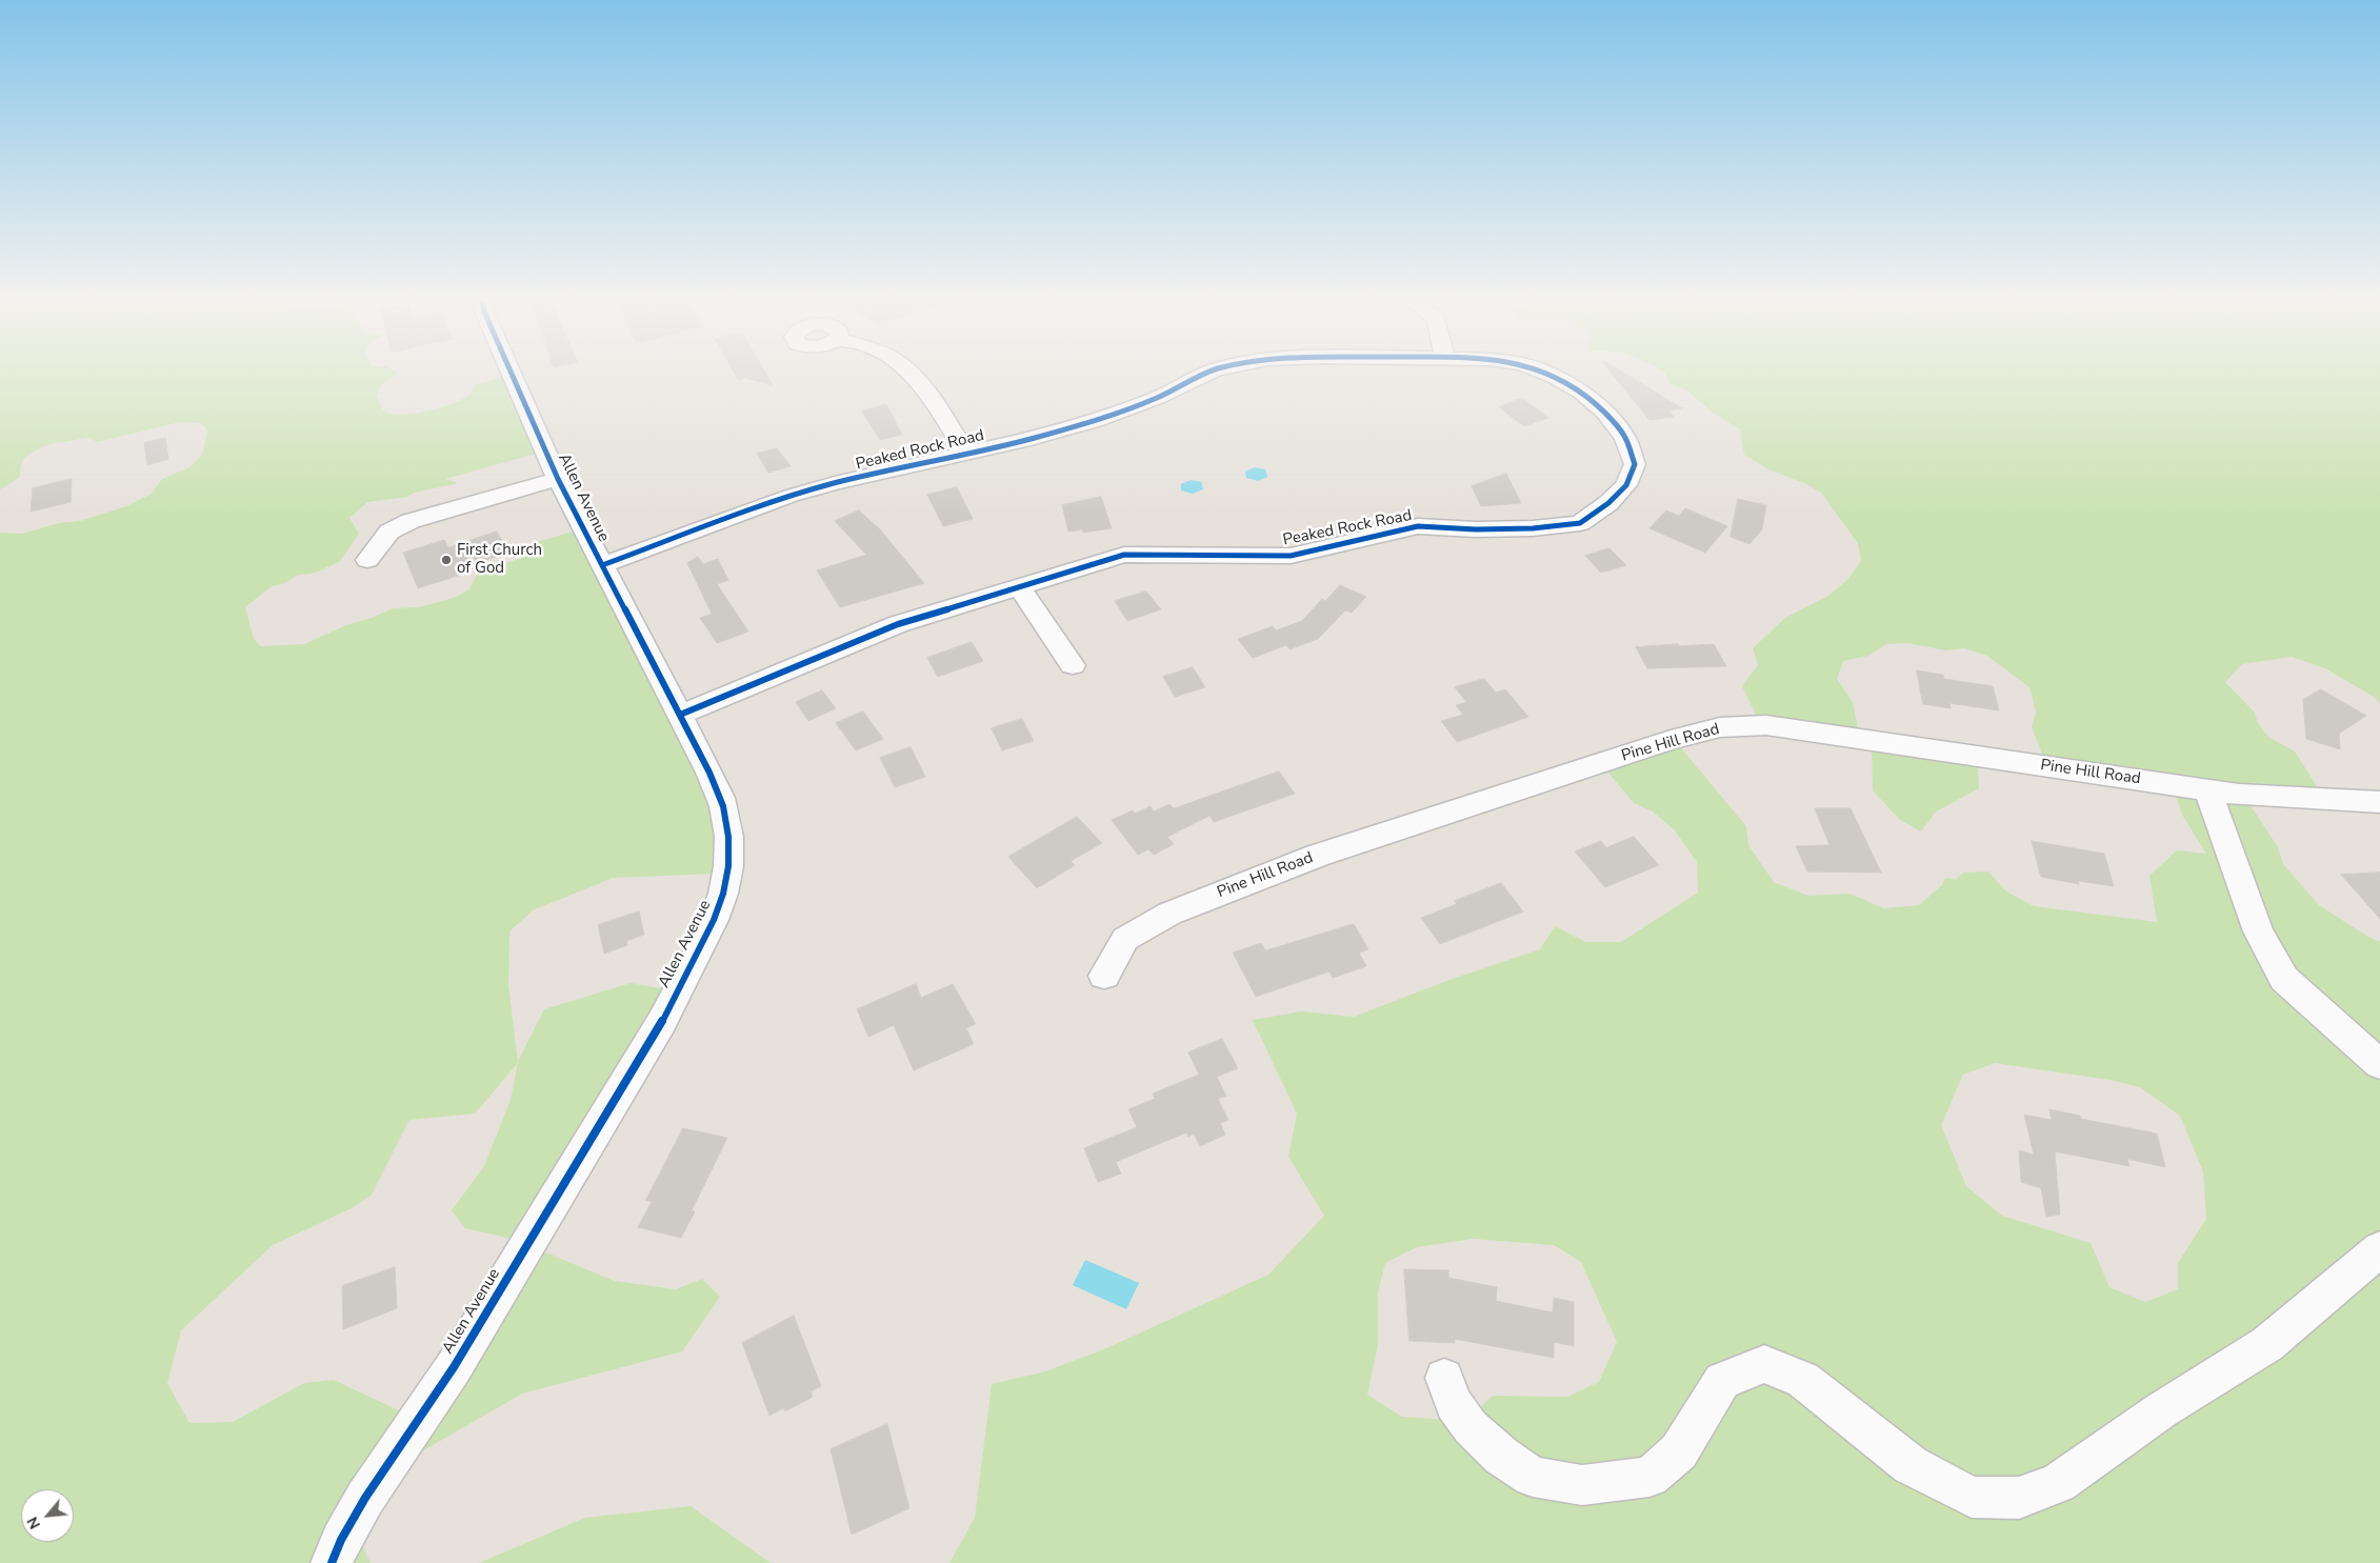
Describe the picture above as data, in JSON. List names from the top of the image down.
{
  "streets": {
    "street": ["Peaked Rock Road", "Allen Avenue", "Pine Hill Road"]
  },
  "crossings": [
    ["Peaked Rock Road", "Allen Avenue"]
  ],
  "places": ["First Church of God"],
  "north": "bottom left"
}
